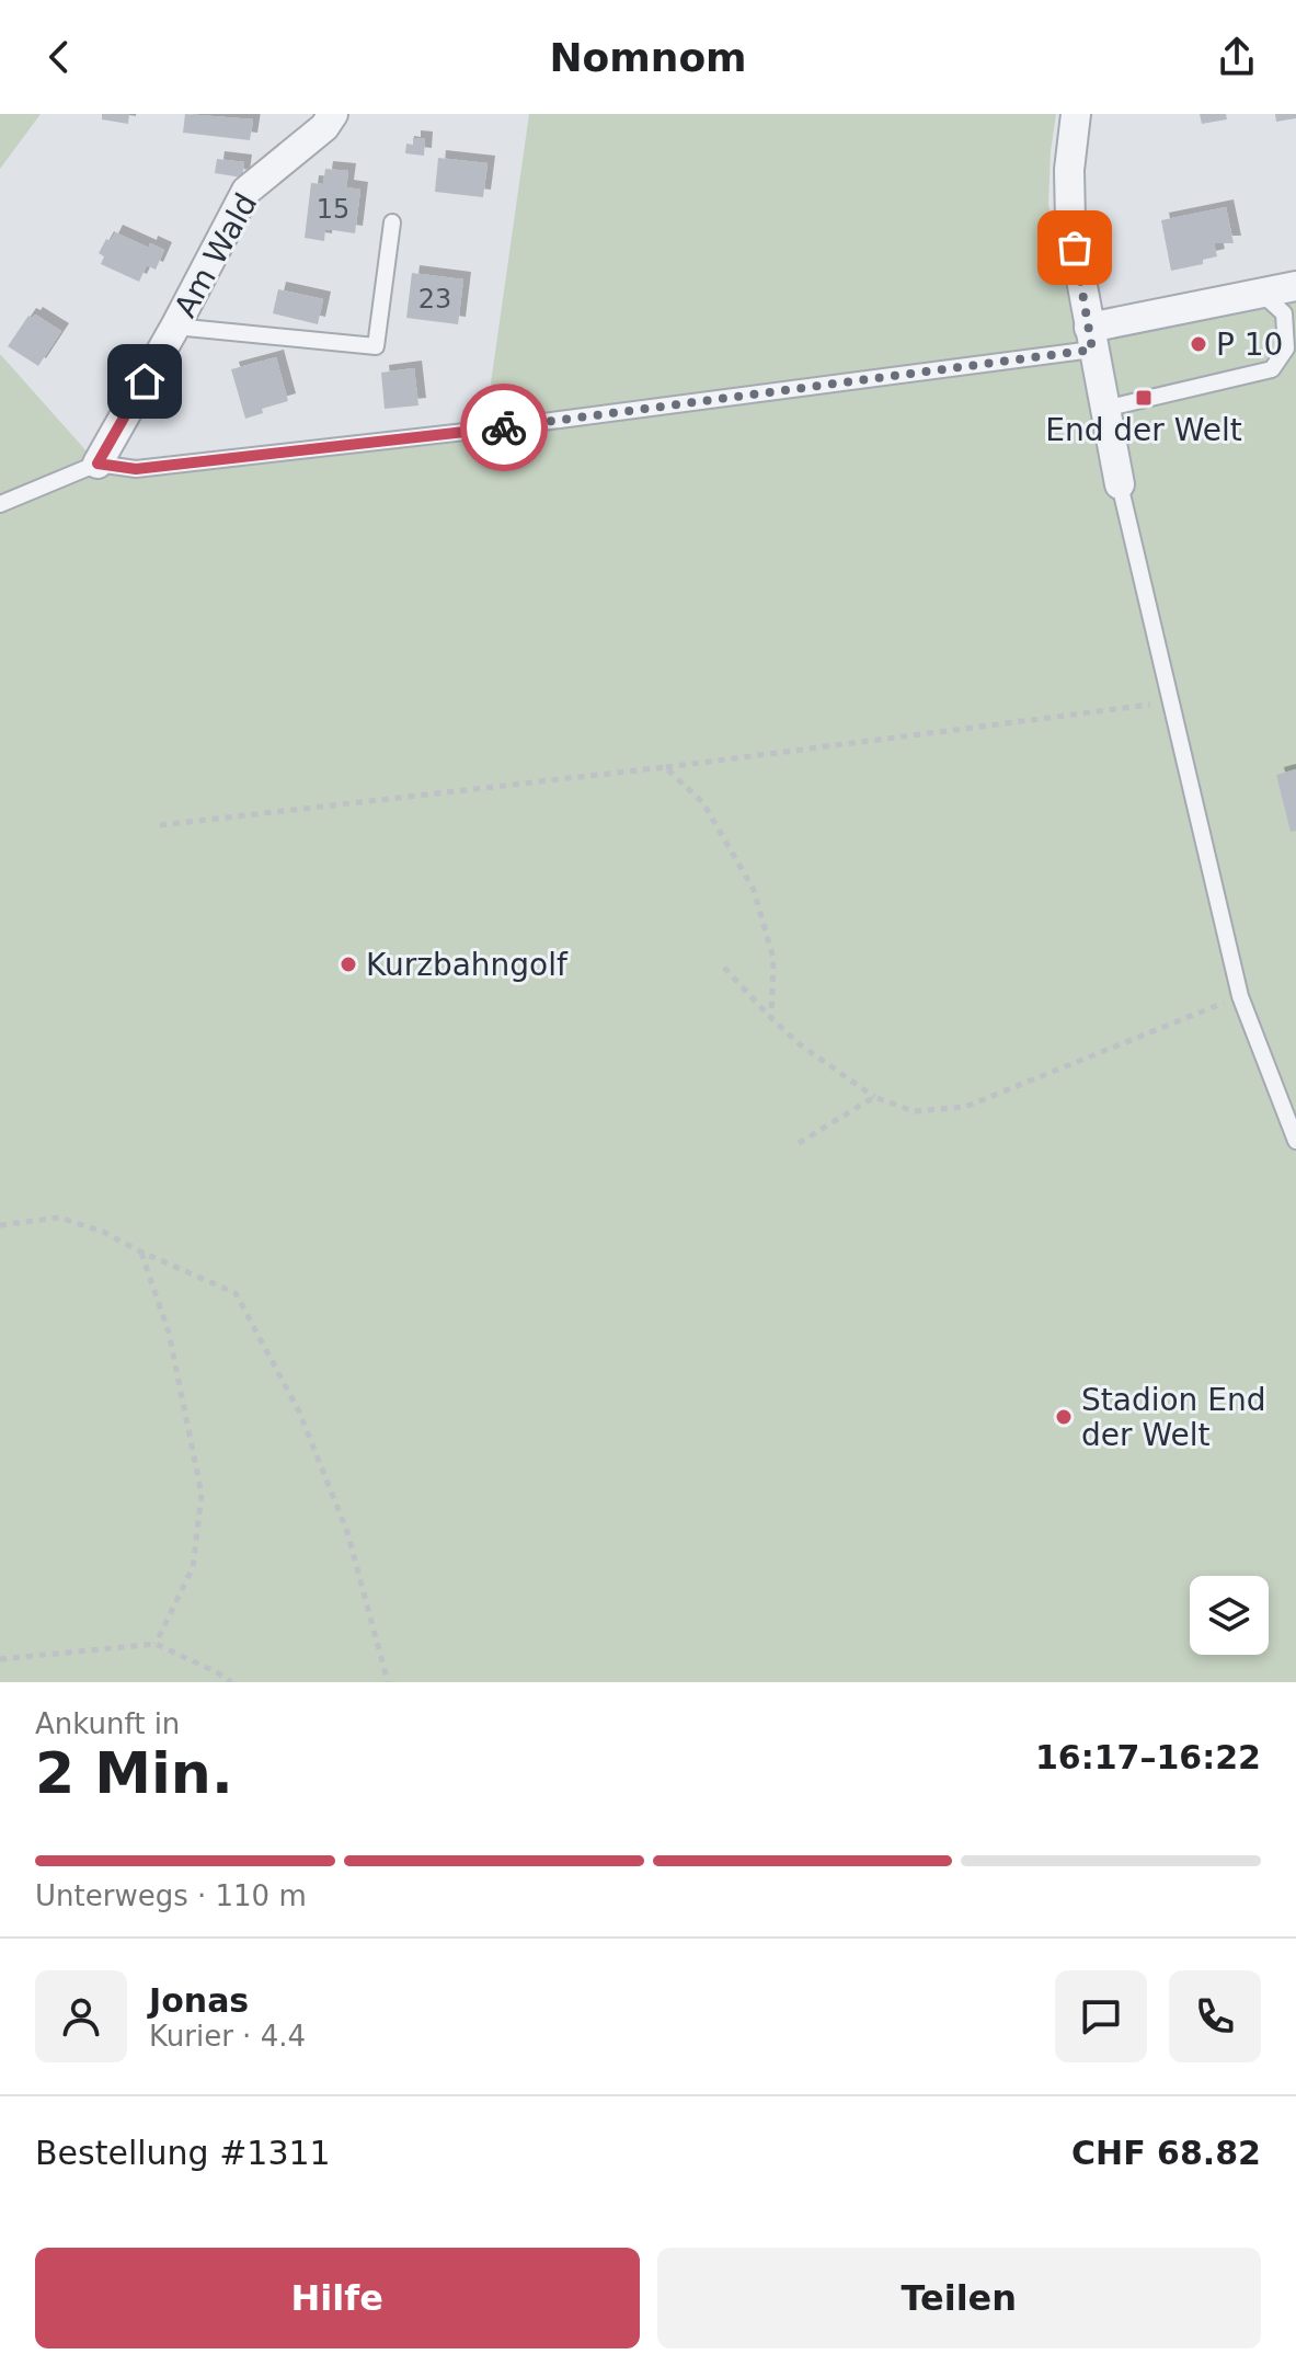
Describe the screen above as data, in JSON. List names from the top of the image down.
{
  "streets": {
    "street": ["Am Wald"]
  },
  "places": {
    "other": ["P 10", "Kurzbahngolf", "Stadion End der Welt"],
    "transit": ["End der Welt"]
  },
  "house_numbers": ["15", "23"],
  "page": {
    "header": "Nomnom",
    "heading": ["2 Min.", "Ankunft in", "16:17–16:22"],
    "panel": [
      "Jonas",
      "Kurier · 4.4",
      "Bestellung #1311",
      "CHF 68.82"
    ],
    "bar": "Unterwegs · 110 m",
    "buttons": ["Hilfe", "Teilen"]
  }
}
